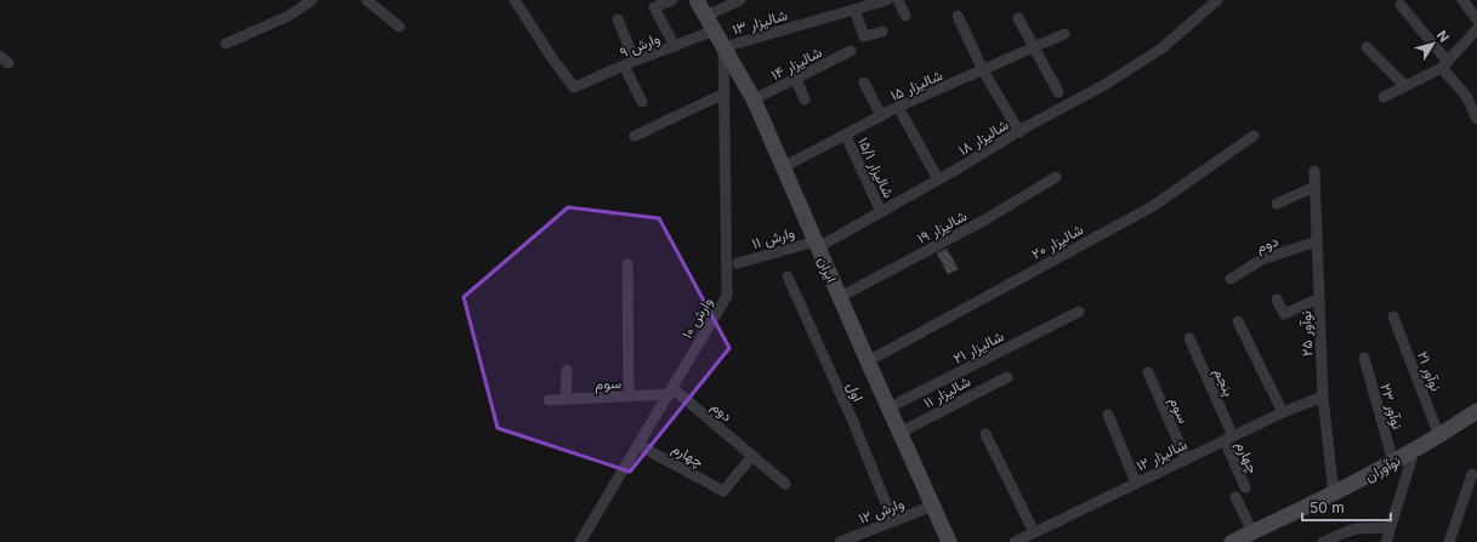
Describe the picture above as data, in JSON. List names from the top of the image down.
{
  "streets": {
    "street": [
      "شالیزار ۱۳",
      "وارش ۹",
      "شالیزار ۱۴",
      "شالیزار ۱۵",
      "شالیزار ۱۸",
      "شالیزار ۱۵/۱",
      "شالیزار ۱۹",
      "وارش ۱۱",
      "شالیزار ۲۰",
      "دوم",
      "ایران",
      "وارش ۱۰",
      "نوآور ۲۵",
      "شالیزار ۲۱",
      "نوآور ۲۱",
      "پنجم",
      "سوم",
      "اول",
      "شالیزار ۱۱",
      "نوآور ۲۳",
      "چهارم",
      "شالیزار ۱۲",
      "نوآوران",
      "وارش ۱۲"
    ]
  },
  "crossings": [
    ["شالیزار ۱۳", "ایران"],
    ["شالیزار ۱۳", "وارش ۱۰"],
    ["وارش ۹", "ایران"],
    ["شالیزار ۱۴", "ایران"],
    ["شالیزار ۱۵", "شالیزار ۱۵/۱"],
    ["شالیزار ۱۵", "ایران"],
    ["شالیزار ۱۸", "شالیزار ۱۵/۱"],
    ["شالیزار ۱۸", "وارش ۱۱"],
    ["شالیزار ۱۸", "ایران"],
    ["شالیزار ۱۹", "ایران"],
    ["وارش ۱۱", "ایران"],
    ["شالیزار ۲۰", "ایران"],
    ["دوم", "وارش ۱۰"],
    ["دوم", "نوآور ۲۵"],
    ["دوم", "سوم"],
    ["دوم", "چهارم"],
    ["ایران", "وارش ۱۰"],
    ["ایران", "شالیزار ۲۱"],
    ["ایران", "شالیزار ۱۱"],
    ["ایران", "وارش ۱۲"],
    ["وارش ۱۰", "سوم"],
    ["وارش ۱۰", "چهارم"],
    ["نوآور ۲۵", "شالیزار ۱۲"],
    ["نوآور ۲۵", "نوآوران"],
    ["نوآور ۲۱", "نوآوران"],
    ["پنجم", "چهارم"],
    ["پنجم", "شالیزار ۱۲"],
    ["سوم", "شالیزار ۱۲"],
    ["اول", "وارش ۱۲"],
    ["نوآور ۲۳", "نوآوران"],
    ["چهارم", "شالیزار ۱۲"]
  ],
  "scale_bar": "50 m",
  "north": "top right"
}
